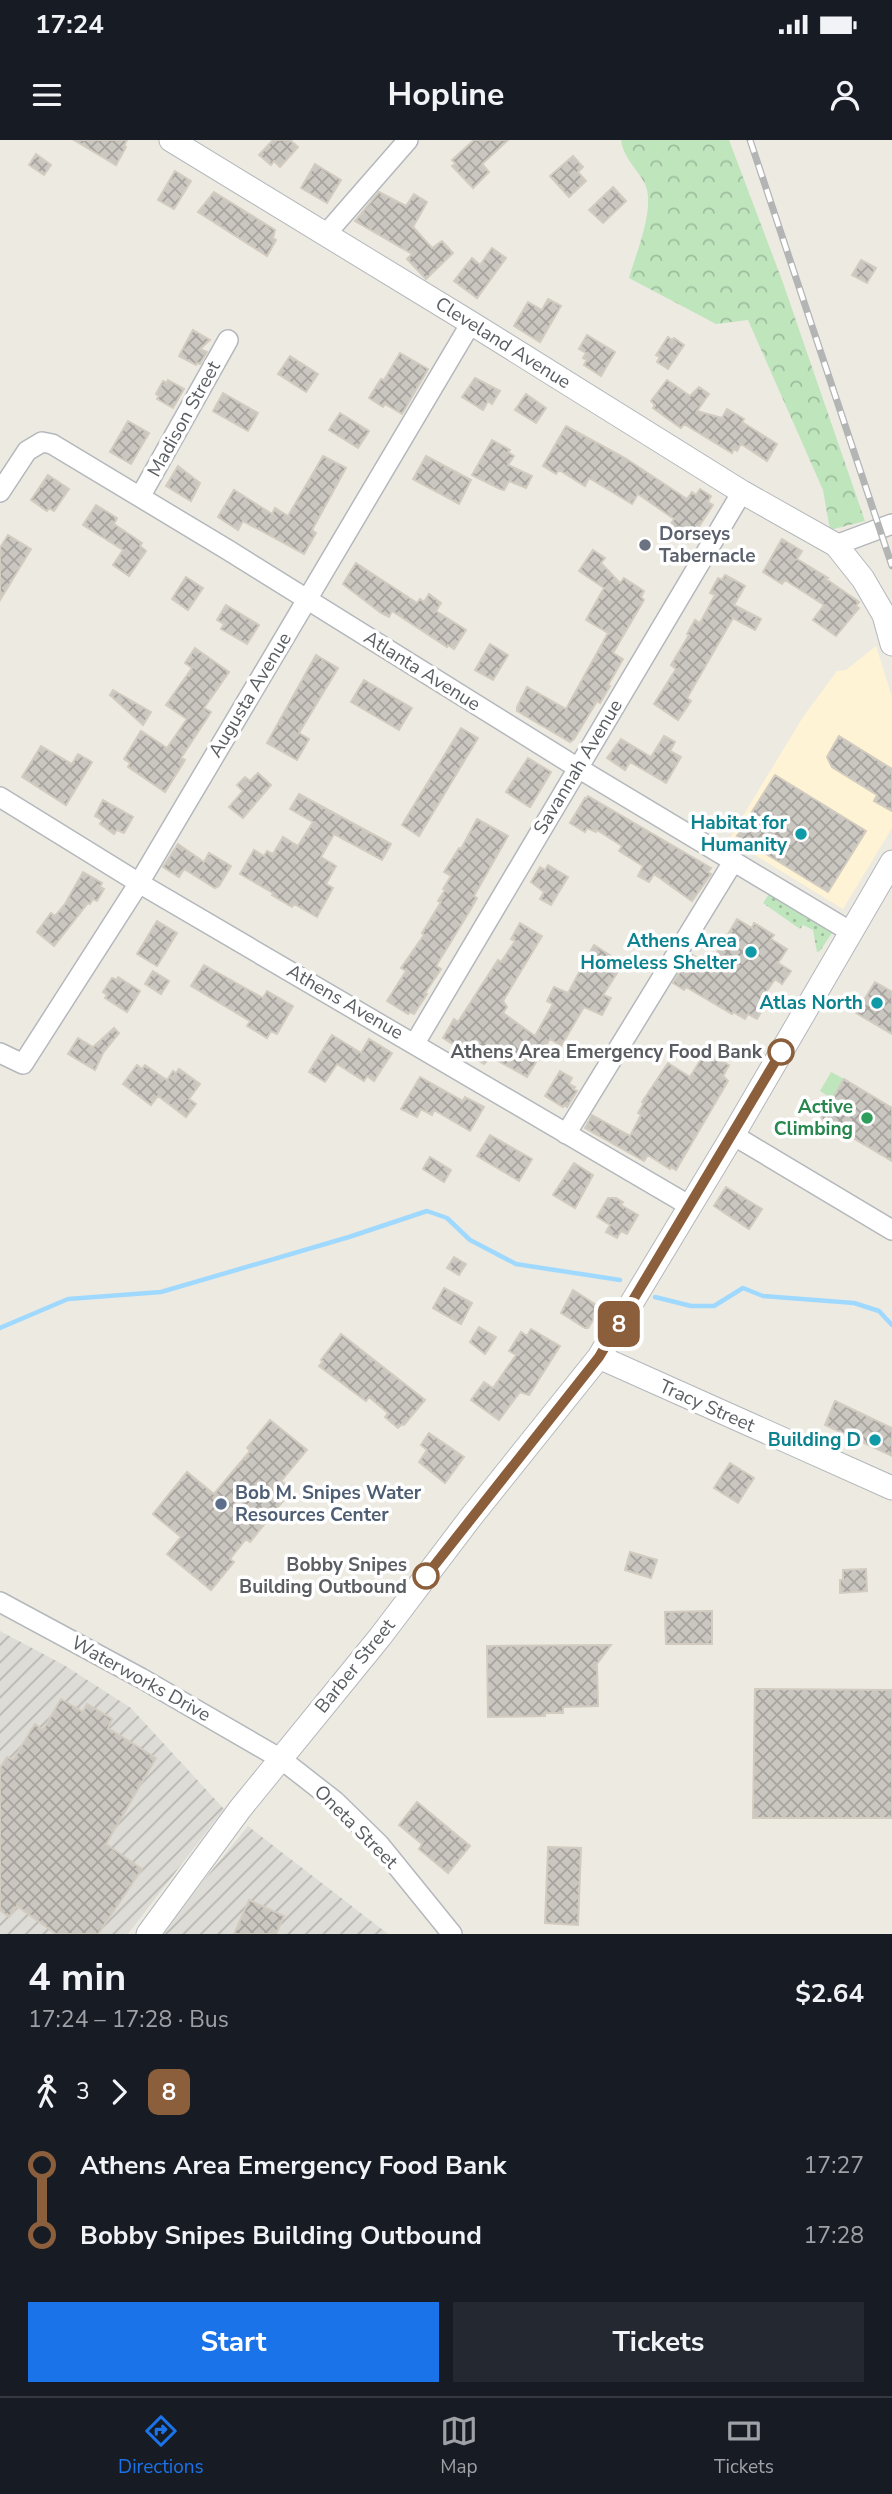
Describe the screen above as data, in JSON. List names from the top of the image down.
{
  "streets": {
    "street": [
      "Cleveland Avenue",
      "Madison Street",
      "Atlanta Avenue",
      "Augusta Avenue",
      "Savannah Avenue",
      "Athens Avenue",
      "Tracy Street",
      "Barber Street",
      "Waterworks Drive",
      "Oneta Street"
    ]
  },
  "crossings": [
    ["Cleveland Avenue", "Augusta Avenue"],
    ["Cleveland Avenue", "Savannah Avenue"],
    ["Madison Street", "Atlanta Avenue"],
    ["Atlanta Avenue", "Augusta Avenue"],
    ["Atlanta Avenue", "Savannah Avenue"],
    ["Atlanta Avenue", "Barber Street"],
    ["Augusta Avenue", "Athens Avenue"],
    ["Savannah Avenue", "Athens Avenue"],
    ["Athens Avenue", "Barber Street"],
    ["Tracy Street", "Barber Street"],
    ["Barber Street", "Waterworks Drive"],
    ["Barber Street", "Oneta Street"],
    ["Waterworks Drive", "Oneta Street"]
  ],
  "places": [
    "Dorseys Tabernacle",
    "Habitat for Humanity",
    "Athens Area Homeless Shelter",
    "Atlas North",
    "Athens Area Emergency Food Bank",
    "Active Climbing",
    "Building D",
    "Bob M. Snipes Water Resources Center",
    "Bobby Snipes Building Outbound"
  ],
  "lines": ["bus line 8"],
  "page": {
    "status": "17:24",
    "header": "Hopline",
    "on_map": "8",
    "heading": ["4 min", "17:24 – 17:28 · Bus", "$2.64"],
    "legs": ["3", "8"],
    "list": [
      {
        "name": "Athens Area Emergency Food Bank",
        "value": "17:27"
      },
      {
        "name": "Bobby Snipes Building Outbound",
        "value": "17:28"
      }
    ],
    "buttons": ["Start", "Tickets"],
    "tabs": ["Directions", "Map", "Tickets"]
  }
}
